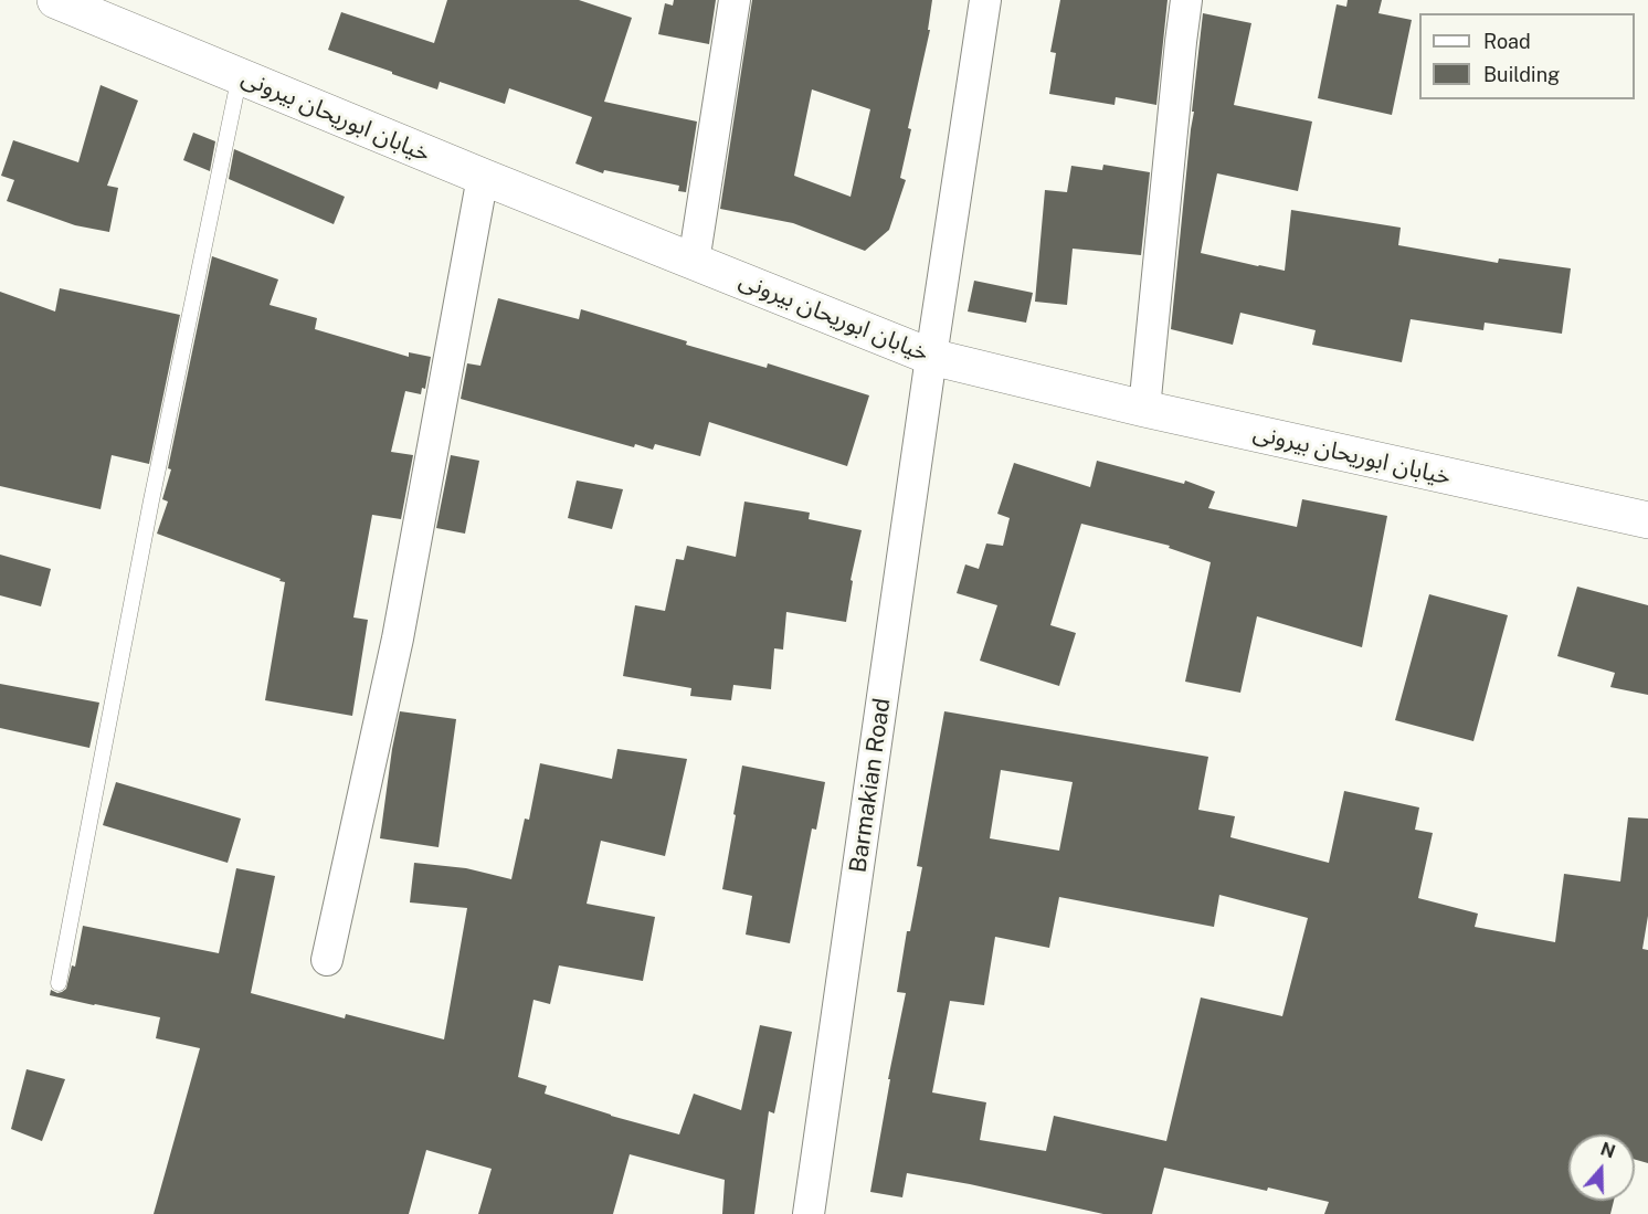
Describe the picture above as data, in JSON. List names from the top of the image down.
{
  "streets": {
    "street": ["خیابان ابوریحان بیرونی", "Barmakian Road"]
  },
  "crossings": [
    ["خیابان ابوریحان بیرونی", "Barmakian Road"]
  ],
  "legend": ["Road", "Building"],
  "north": "top"
}
